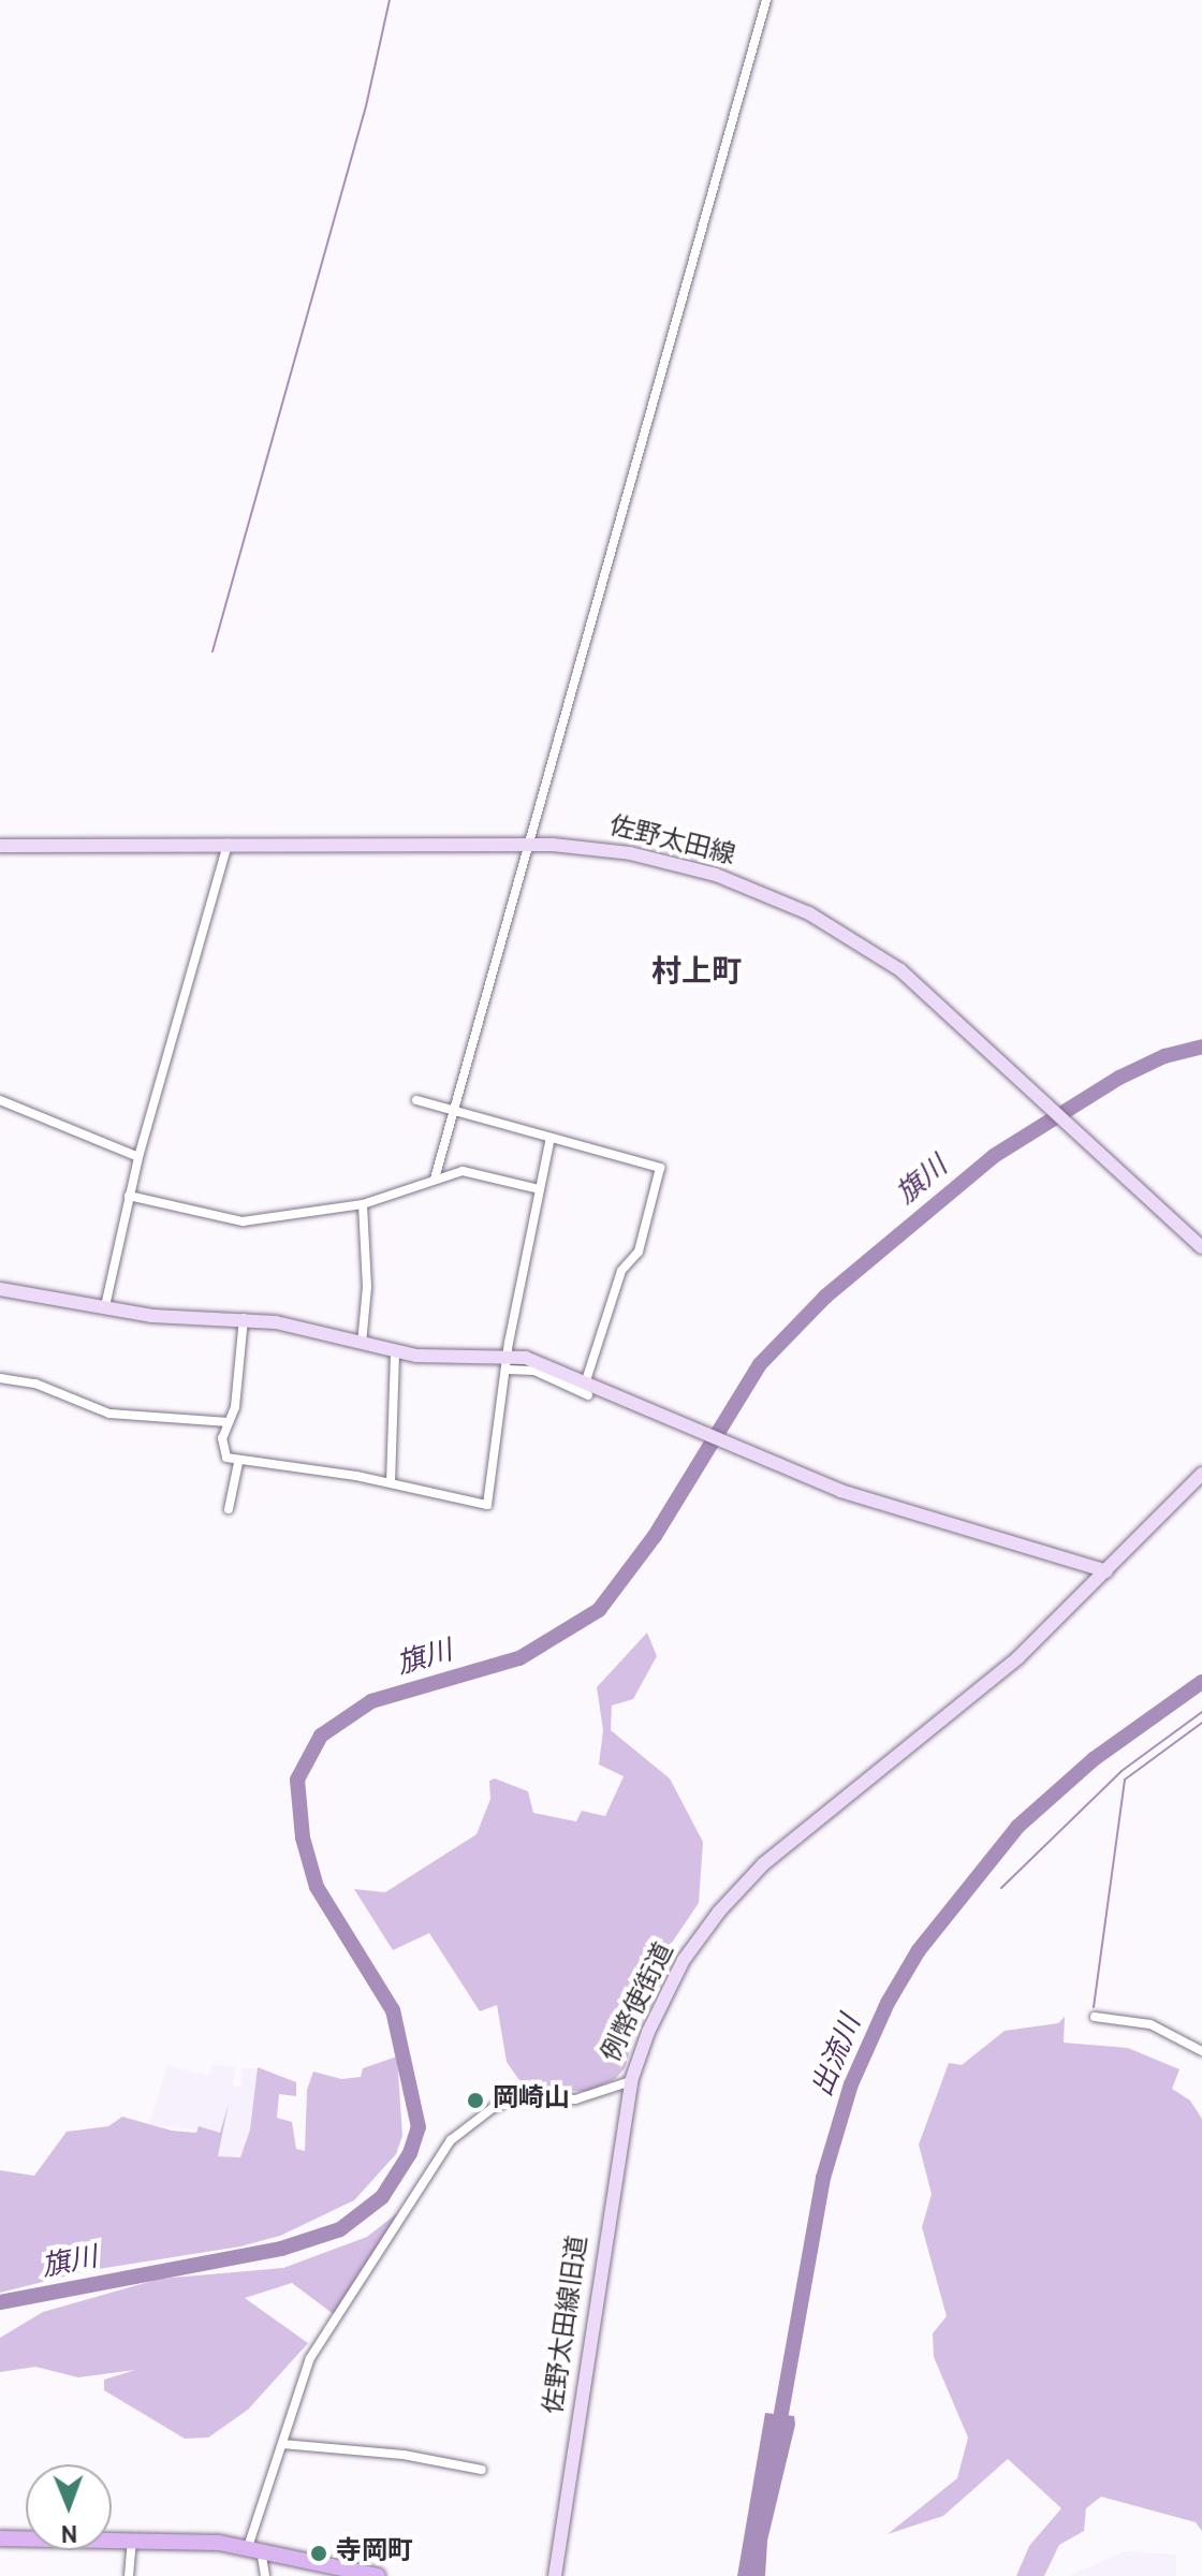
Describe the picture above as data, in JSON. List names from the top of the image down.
{
  "streets": {
    "street": ["佐野太田線", "例幣使街道", "佐野太田線旧道"]
  },
  "crossings": [
    ["例幣使街道", "佐野太田線旧道"]
  ],
  "districts": ["村上町"],
  "water": ["旗川", "出流川"],
  "places": ["岡崎山", "寺岡町"],
  "north": "bottom"
}
